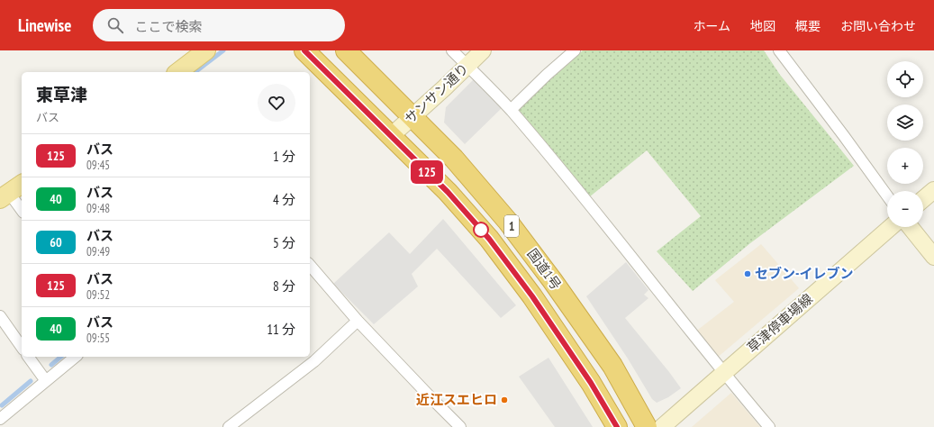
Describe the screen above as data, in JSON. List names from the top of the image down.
{
  "streets": {
    "highway": ["1", "国道1号"],
    "main road": ["サンサン通り", "草津停車場線"]
  },
  "crossings": [
    ["サンサン通り", "国道1号"]
  ],
  "places": ["セブン-イレブン", "近江スエヒロ"],
  "lines": ["bus line 125"],
  "page": {
    "header": "Linewise",
    "search": "ここで検索",
    "nav": [
      "ホーム",
      "地図",
      "概要",
      "お問い合わせ"
    ],
    "on_map": "125",
    "map_buttons": ["+", "−"],
    "heading": ["東草津", "バス"],
    "list": [
      {
        "mark": "125",
        "name": "バス",
        "note": "09:45",
        "value": "1 分"
      },
      {
        "mark": "40",
        "name": "バス",
        "note": "09:48",
        "value": "4 分"
      },
      {
        "mark": "60",
        "name": "バス",
        "note": "09:49",
        "value": "5 分"
      },
      {
        "mark": "125",
        "name": "バス",
        "note": "09:52",
        "value": "8 分"
      },
      {
        "mark": "40",
        "name": "バス",
        "note": "09:55",
        "value": "11 分"
      }
    ]
  }
}
